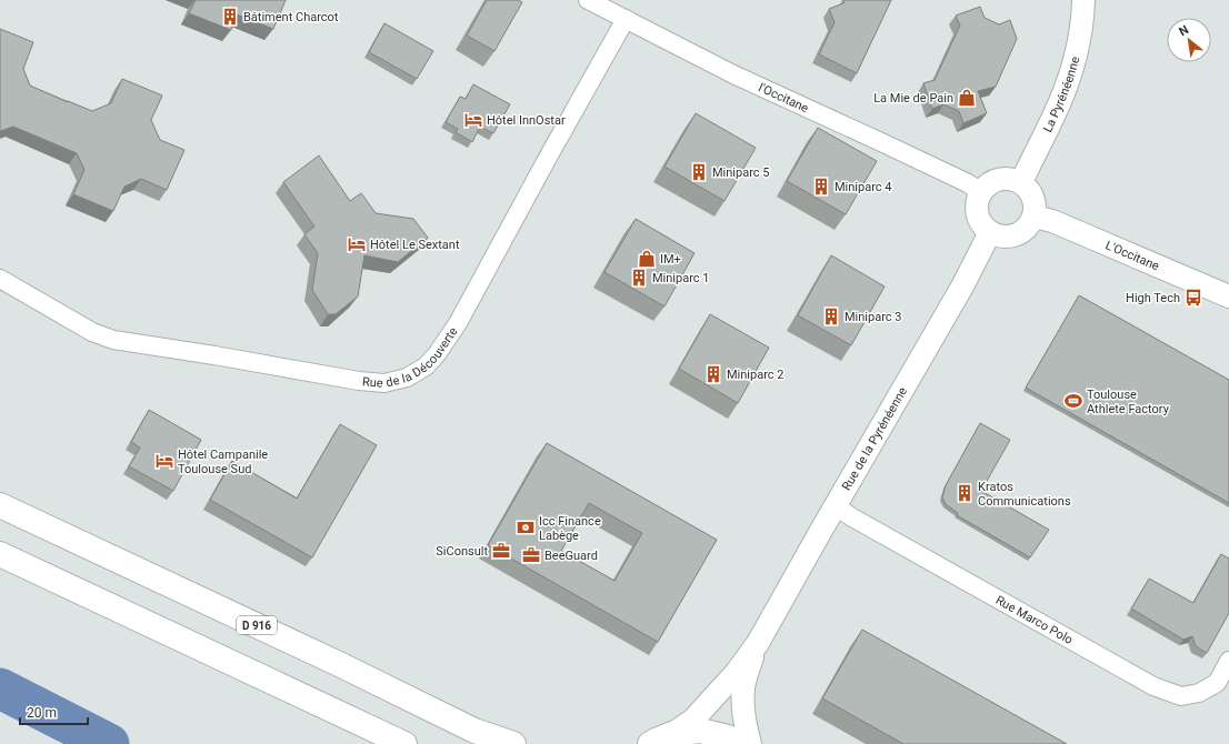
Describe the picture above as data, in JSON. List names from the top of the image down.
{
  "streets": {
    "main road": ["D 916"],
    "street": [
      "La Pyrénéenne",
      "l'Occitane",
      "L'Occitane",
      "Rue de la Découverte",
      "Rue de la Pyrénéenne",
      "Rue Marco Polo"
    ]
  },
  "crossings": [
    ["La Pyrénéenne", "l'Occitane"],
    ["La Pyrénéenne", "L'Occitane"],
    ["La Pyrénéenne", "Rue de la Pyrénéenne"],
    ["l'Occitane", "L'Occitane"],
    ["l'Occitane", "Rue de la Découverte"],
    ["l'Occitane", "Rue de la Pyrénéenne"],
    ["L'Occitane", "Rue de la Pyrénéenne"],
    ["Rue de la Pyrénéenne", "Rue Marco Polo"]
  ],
  "places": {
    "building": [
      "Bâtiment Charcot",
      "Miniparc 5",
      "Miniparc 4",
      "Miniparc 1",
      "Miniparc 3",
      "Miniparc 2",
      "Kratos Communications"
    ],
    "shop": ["La Mie de Pain", "IM+"],
    "hotel": ["Hôtel InnOstar", "Hôtel Le Sextant", "Hôtel Campanile Toulouse Sud"],
    "bus stop": ["High Tech"],
    "sports": ["Toulouse Athlete Factory"],
    "bank": ["Icc Finance Labège"],
    "office": ["SiConsult", "BeeGuard"]
  },
  "scale_bar": "20 m",
  "north": "top left"
}
